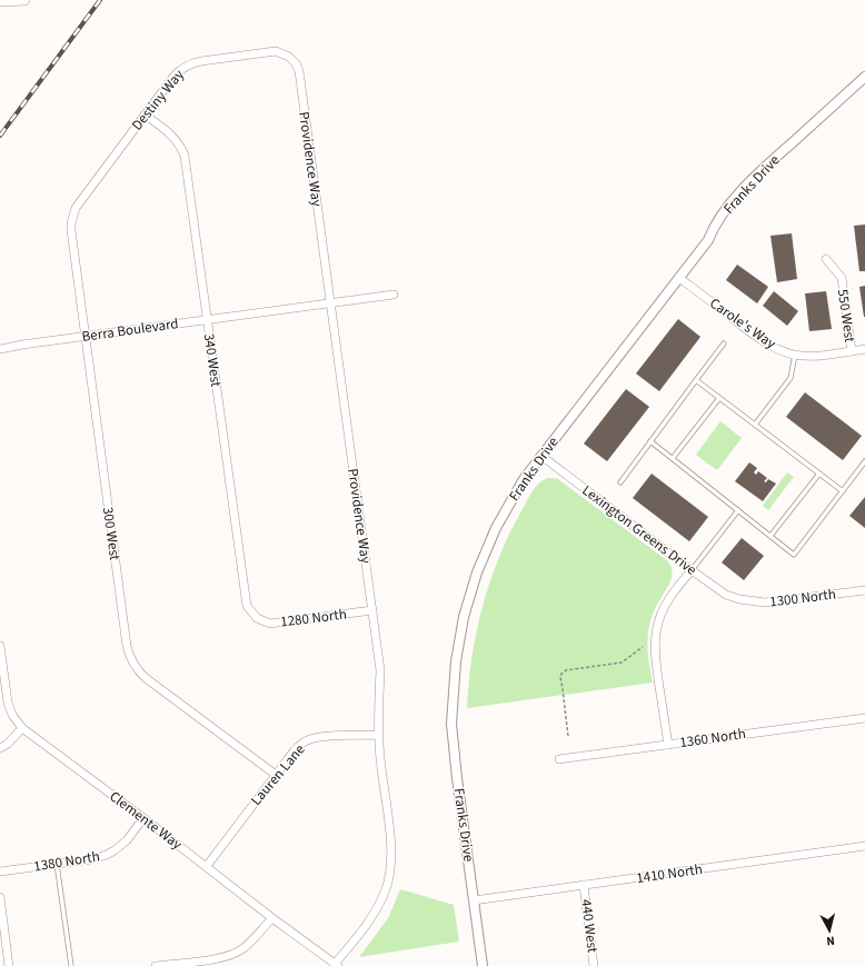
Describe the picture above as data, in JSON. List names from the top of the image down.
{
  "streets": {
    "street": [
      "Destiny Way",
      "Providence Way",
      "Franks Drive",
      "550 West",
      "Carole's Way",
      "Berra Boulevard",
      "340 West",
      "Lexington Greens Drive",
      "300 West",
      "1300 North",
      "1280 North",
      "1360 North",
      "Lauren Lane",
      "Clemente Way",
      "1380 North",
      "1410 North",
      "440 West"
    ]
  },
  "crossings": [
    ["Destiny Way", "Providence Way"],
    ["Destiny Way", "340 West"],
    ["Destiny Way", "300 West"],
    ["Providence Way", "Berra Boulevard"],
    ["Providence Way", "1280 North"],
    ["Providence Way", "Lauren Lane"],
    ["Providence Way", "Clemente Way"],
    ["Franks Drive", "Carole's Way"],
    ["Franks Drive", "Lexington Greens Drive"],
    ["Franks Drive", "1410 North"],
    ["550 West", "Carole's Way"],
    ["Berra Boulevard", "340 West"],
    ["Berra Boulevard", "300 West"],
    ["340 West", "1280 North"],
    ["Lexington Greens Drive", "1300 North"],
    ["300 West", "Lauren Lane"],
    ["Lauren Lane", "Clemente Way"],
    ["Clemente Way", "1380 North"],
    ["1410 North", "440 West"]
  ],
  "north": "bottom"
}
